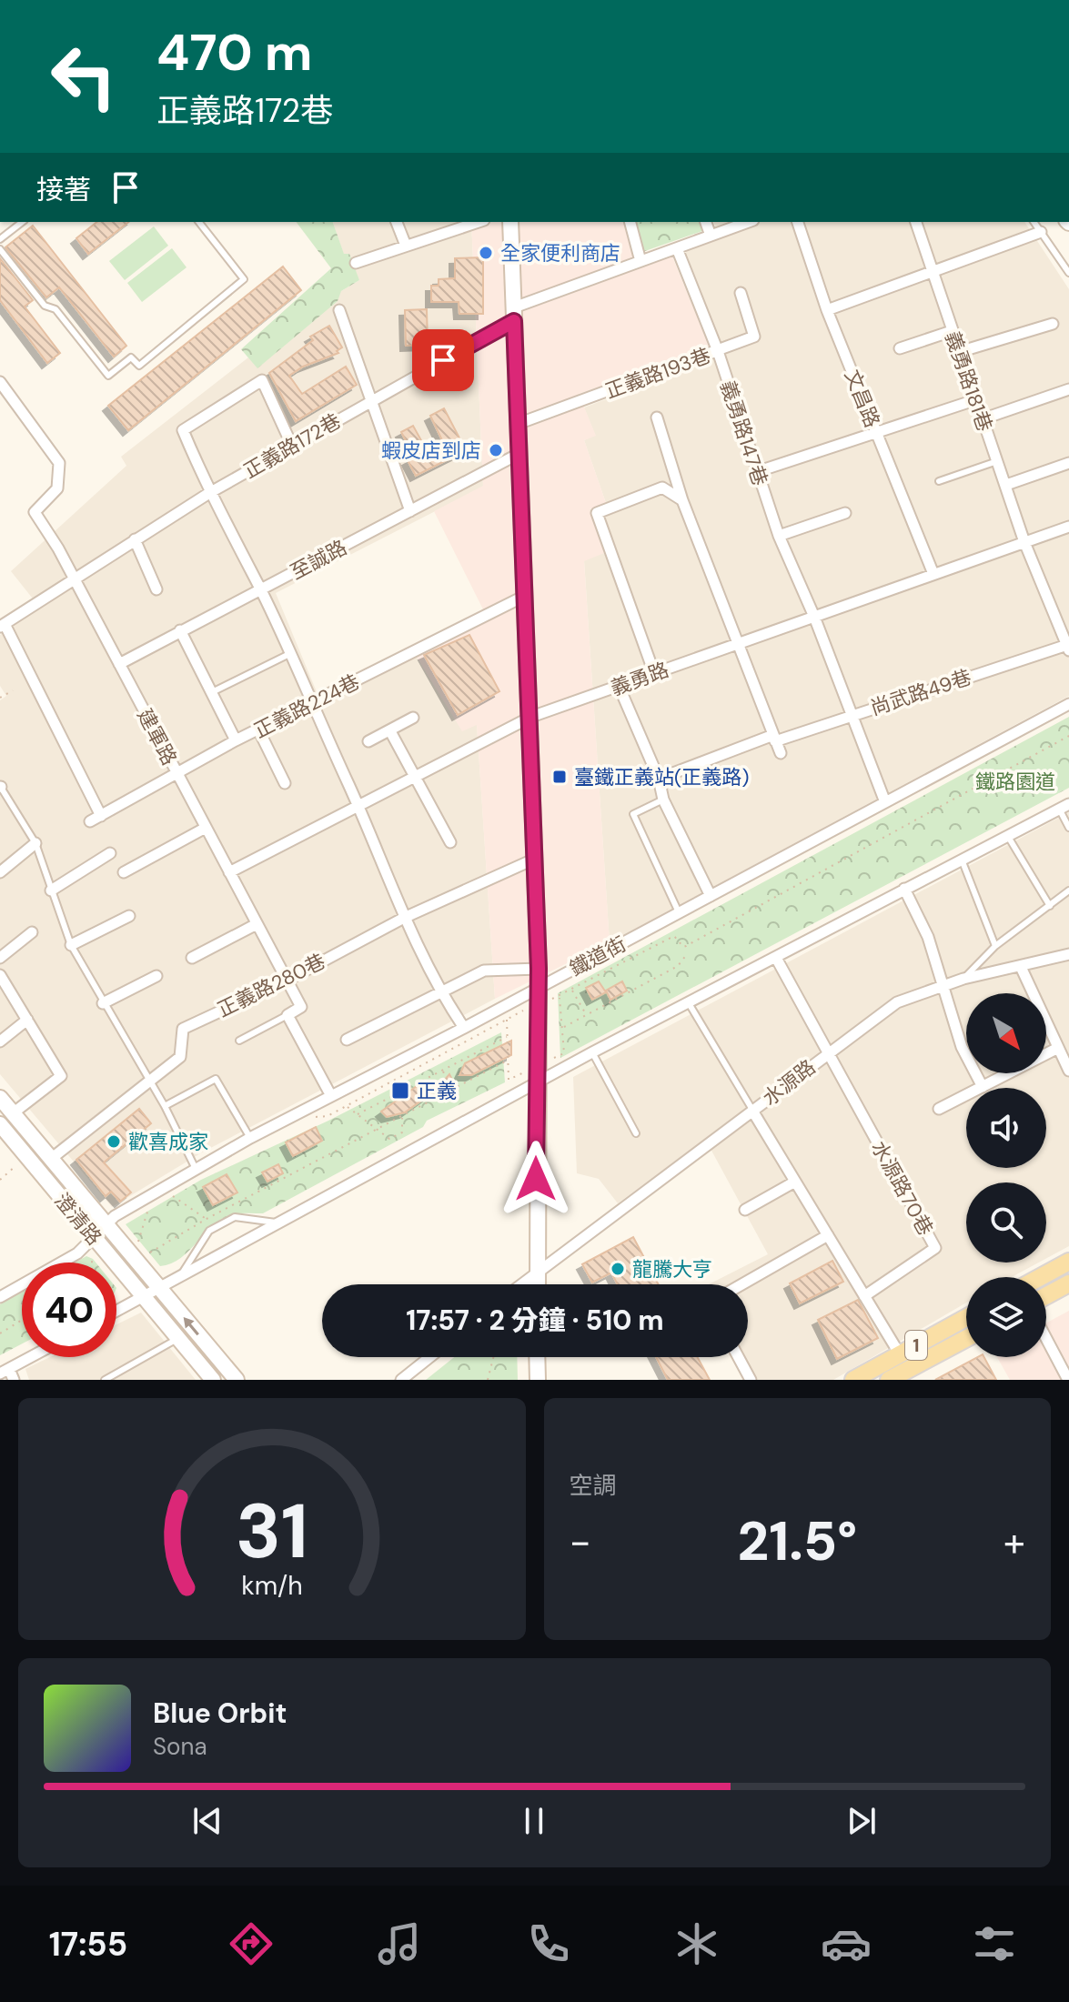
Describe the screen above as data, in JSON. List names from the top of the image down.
{
  "streets": {
    "main road": ["1"],
    "street": [
      "正義路193巷",
      "義勇路181巷",
      "文昌路",
      "義勇路147巷",
      "正義路172巷",
      "至誠路",
      "義勇路",
      "尚武路49巷",
      "正義路224巷",
      "建軍路",
      "鐵道街",
      "正義路280巷",
      "水源路",
      "水源路70巷",
      "澄清路"
    ]
  },
  "crossings": [
    ["正義路193巷", "義勇路147巷"],
    ["義勇路181巷", "義勇路"],
    ["義勇路181巷", "尚武路49巷"],
    ["文昌路", "義勇路"],
    ["義勇路147巷", "正義路172巷"],
    ["義勇路147巷", "義勇路"],
    ["義勇路147巷", "尚武路49巷"],
    ["義勇路147巷", "鐵道街"],
    ["正義路172巷", "建軍路"],
    ["至誠路", "建軍路"],
    ["義勇路", "建軍路"],
    ["正義路224巷", "建軍路"],
    ["建軍路", "正義路280巷"],
    ["鐵道街", "澄清路"],
    ["正義路280巷", "澄清路"],
    ["水源路", "水源路70巷"]
  ],
  "parks": ["鐵路園道"],
  "places": {
    "other": [
      "全家便利商店",
      "蝦皮店到店",
      "歡喜成家",
      "龍騰大亨"
    ],
    "transit": ["臺鐵正義站(正義路)", "正義"]
  },
  "north": "bottom right",
  "page": {
    "turn": ["470 m", "正義路172巷"],
    "then": "接著",
    "limit": "40",
    "trip": "17:57 · 2 分鐘 · 510 m",
    "tile": "空調",
    "heat": ["−", "21.5°", "+"],
    "song": ["Blue Orbit", "Sona"],
    "tabs": "17:55",
    "gauge": ["31", "km/h"]
  }
}
